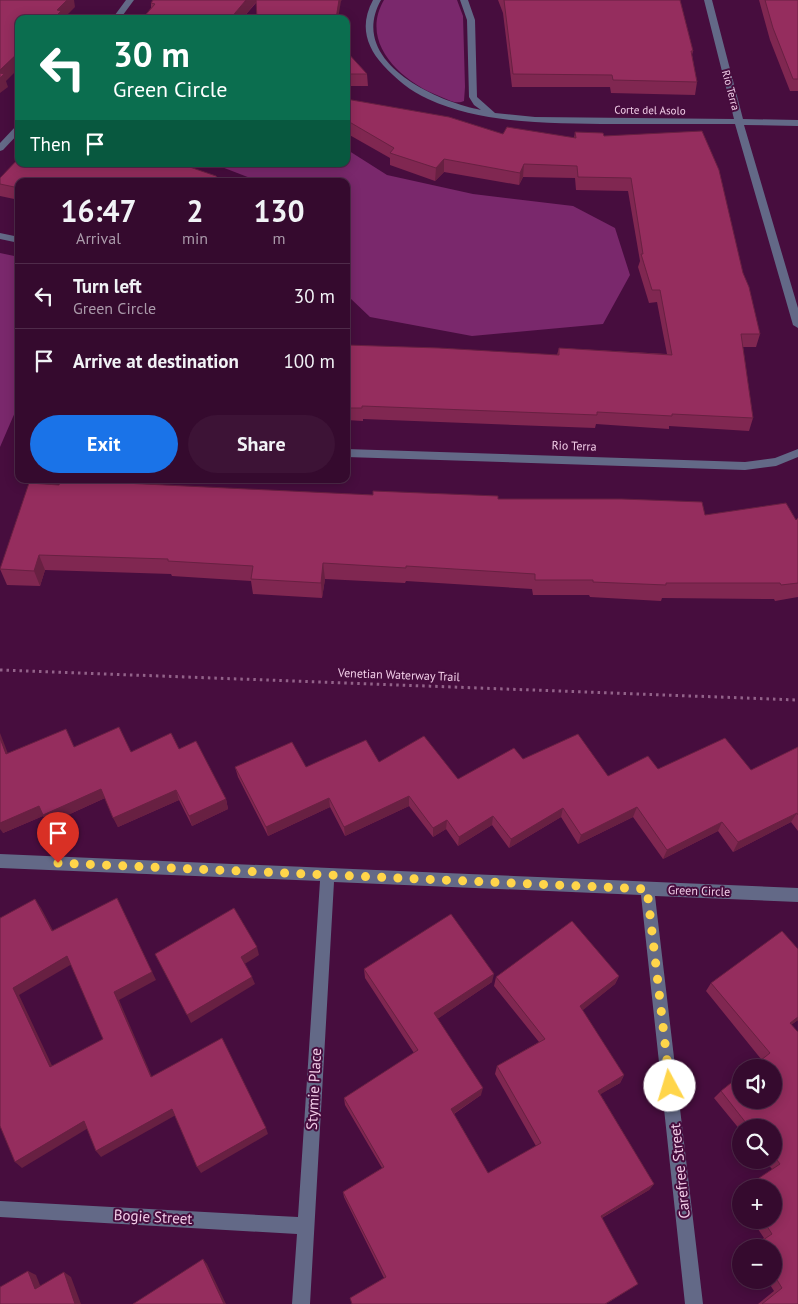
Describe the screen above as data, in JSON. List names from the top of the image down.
{
  "streets": {
    "street": [
      "Rio Terra",
      "Corte del Asolo",
      "Green Circle",
      "Stymie Place",
      "Carefree Street",
      "Bogie Street"
    ],
    "path": ["Venetian Waterway Trail"]
  },
  "crossings": [
    ["Rio Terra", "Corte del Asolo"],
    ["Green Circle", "Stymie Place"],
    ["Green Circle", "Carefree Street"],
    ["Stymie Place", "Bogie Street"]
  ],
  "page": {
    "turn": ["30 m", "Green Circle"],
    "then": "Then",
    "eta": [
      "16:47",
      "Arrival",
      "2",
      "min",
      "130",
      "m"
    ],
    "list": [
      {
        "name": "Turn left",
        "note": "Green Circle",
        "value": "30 m"
      },
      {
        "name": "Arrive at destination",
        "value": "100 m"
      }
    ],
    "buttons": ["Exit", "Share"],
    "map_buttons": ["+", "−"]
  }
}
